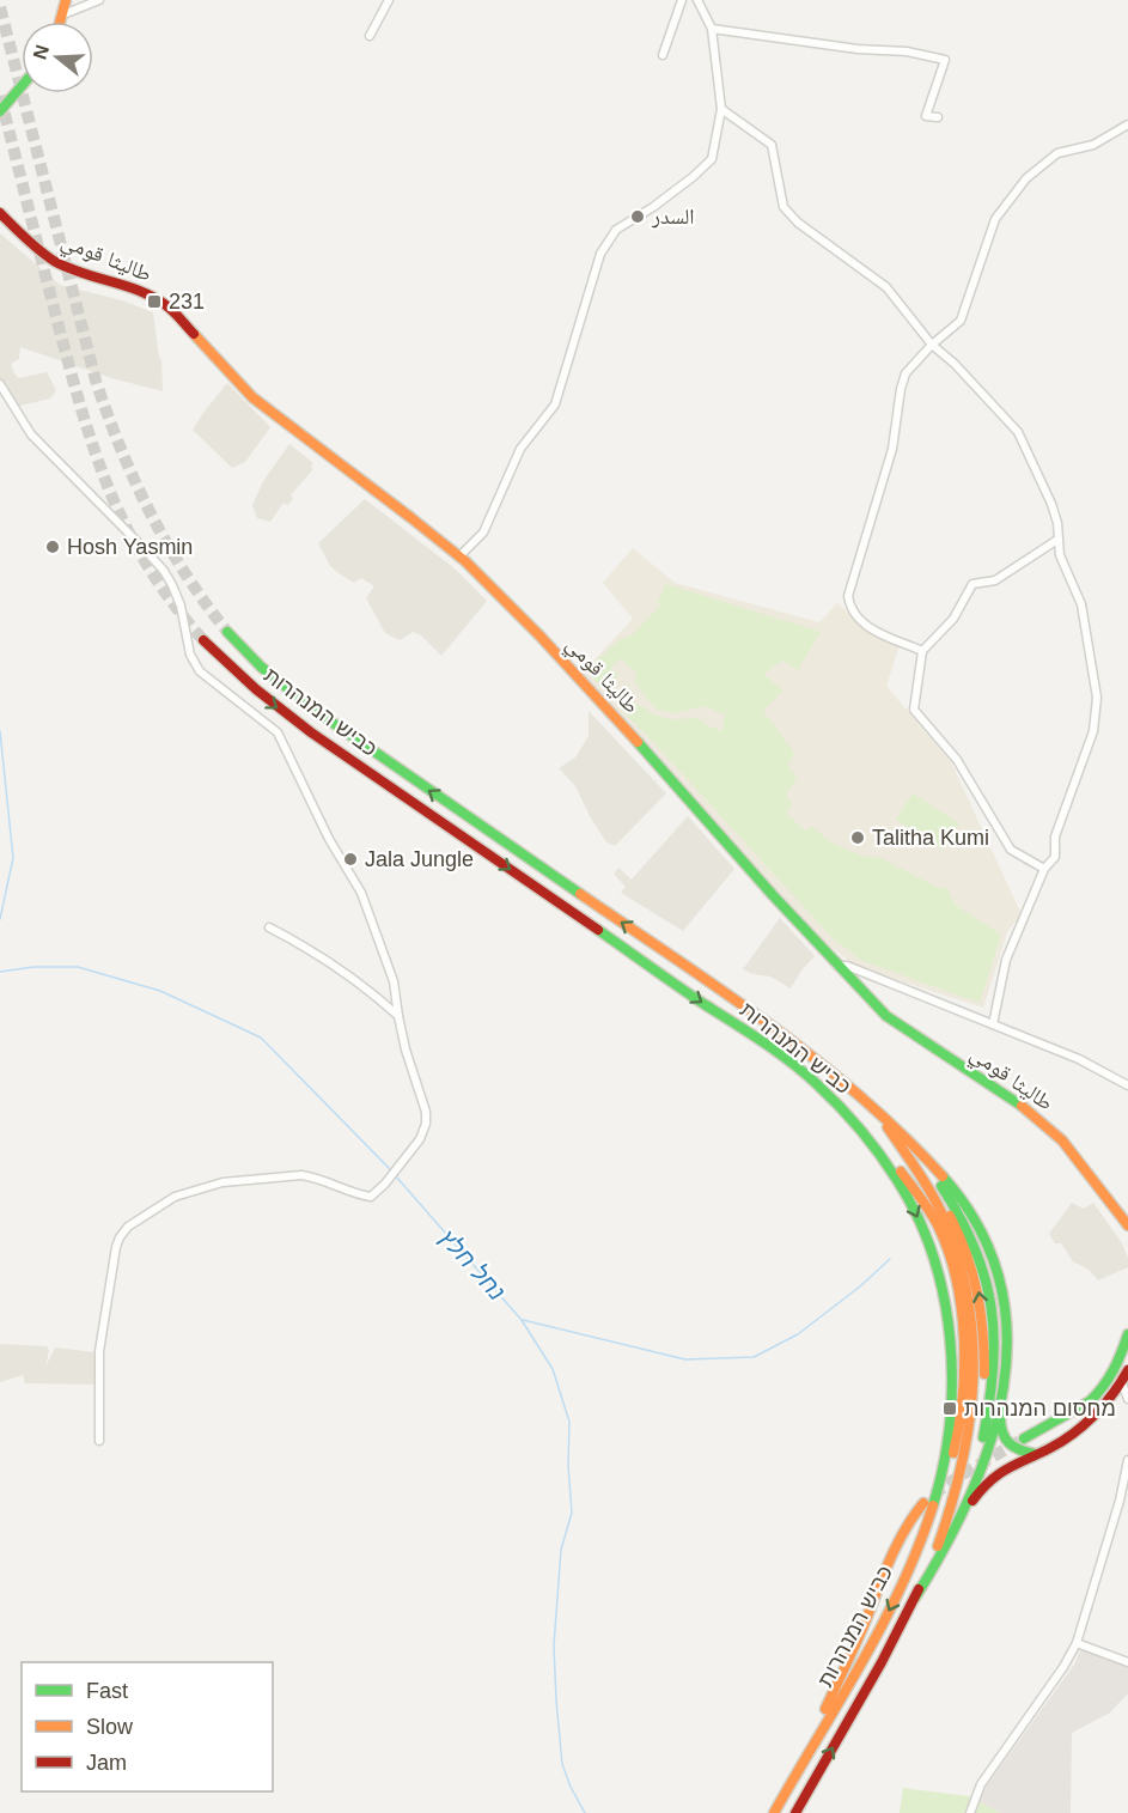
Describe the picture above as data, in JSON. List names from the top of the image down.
{
  "streets": {
    "main road": ["طاليثا قومي", "כביש המנהרות"]
  },
  "water": ["נחל חלץ"],
  "places": {
    "other": [
      "السدر",
      "Hosh Yasmin",
      "Talitha Kumi",
      "Jala Jungle"
    ],
    "transit": ["231", "מחסום המנהרות"]
  },
  "legend": ["Fast", "Slow", "Jam"],
  "north": "left"
}
